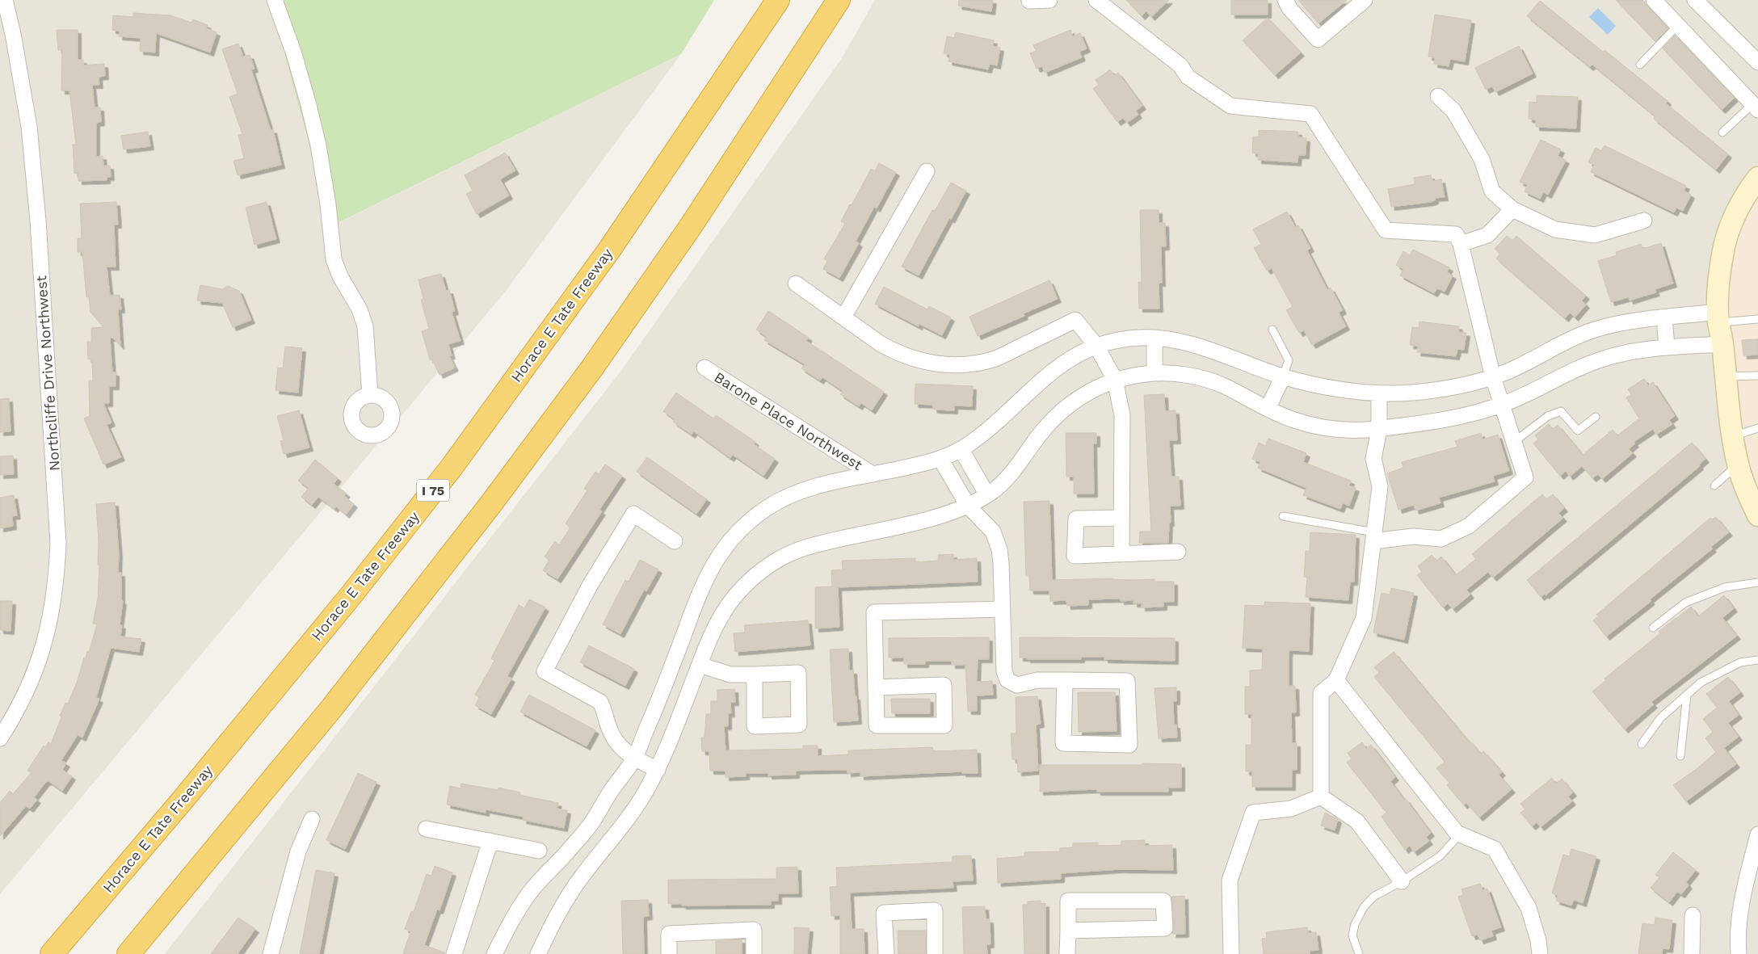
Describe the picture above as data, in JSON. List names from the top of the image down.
{
  "streets": {
    "highway": ["Horace E Tate Freeway", "I 75"],
    "street": ["Northcliffe Drive Northwest", "Barone Place Northwest"]
  }
}
